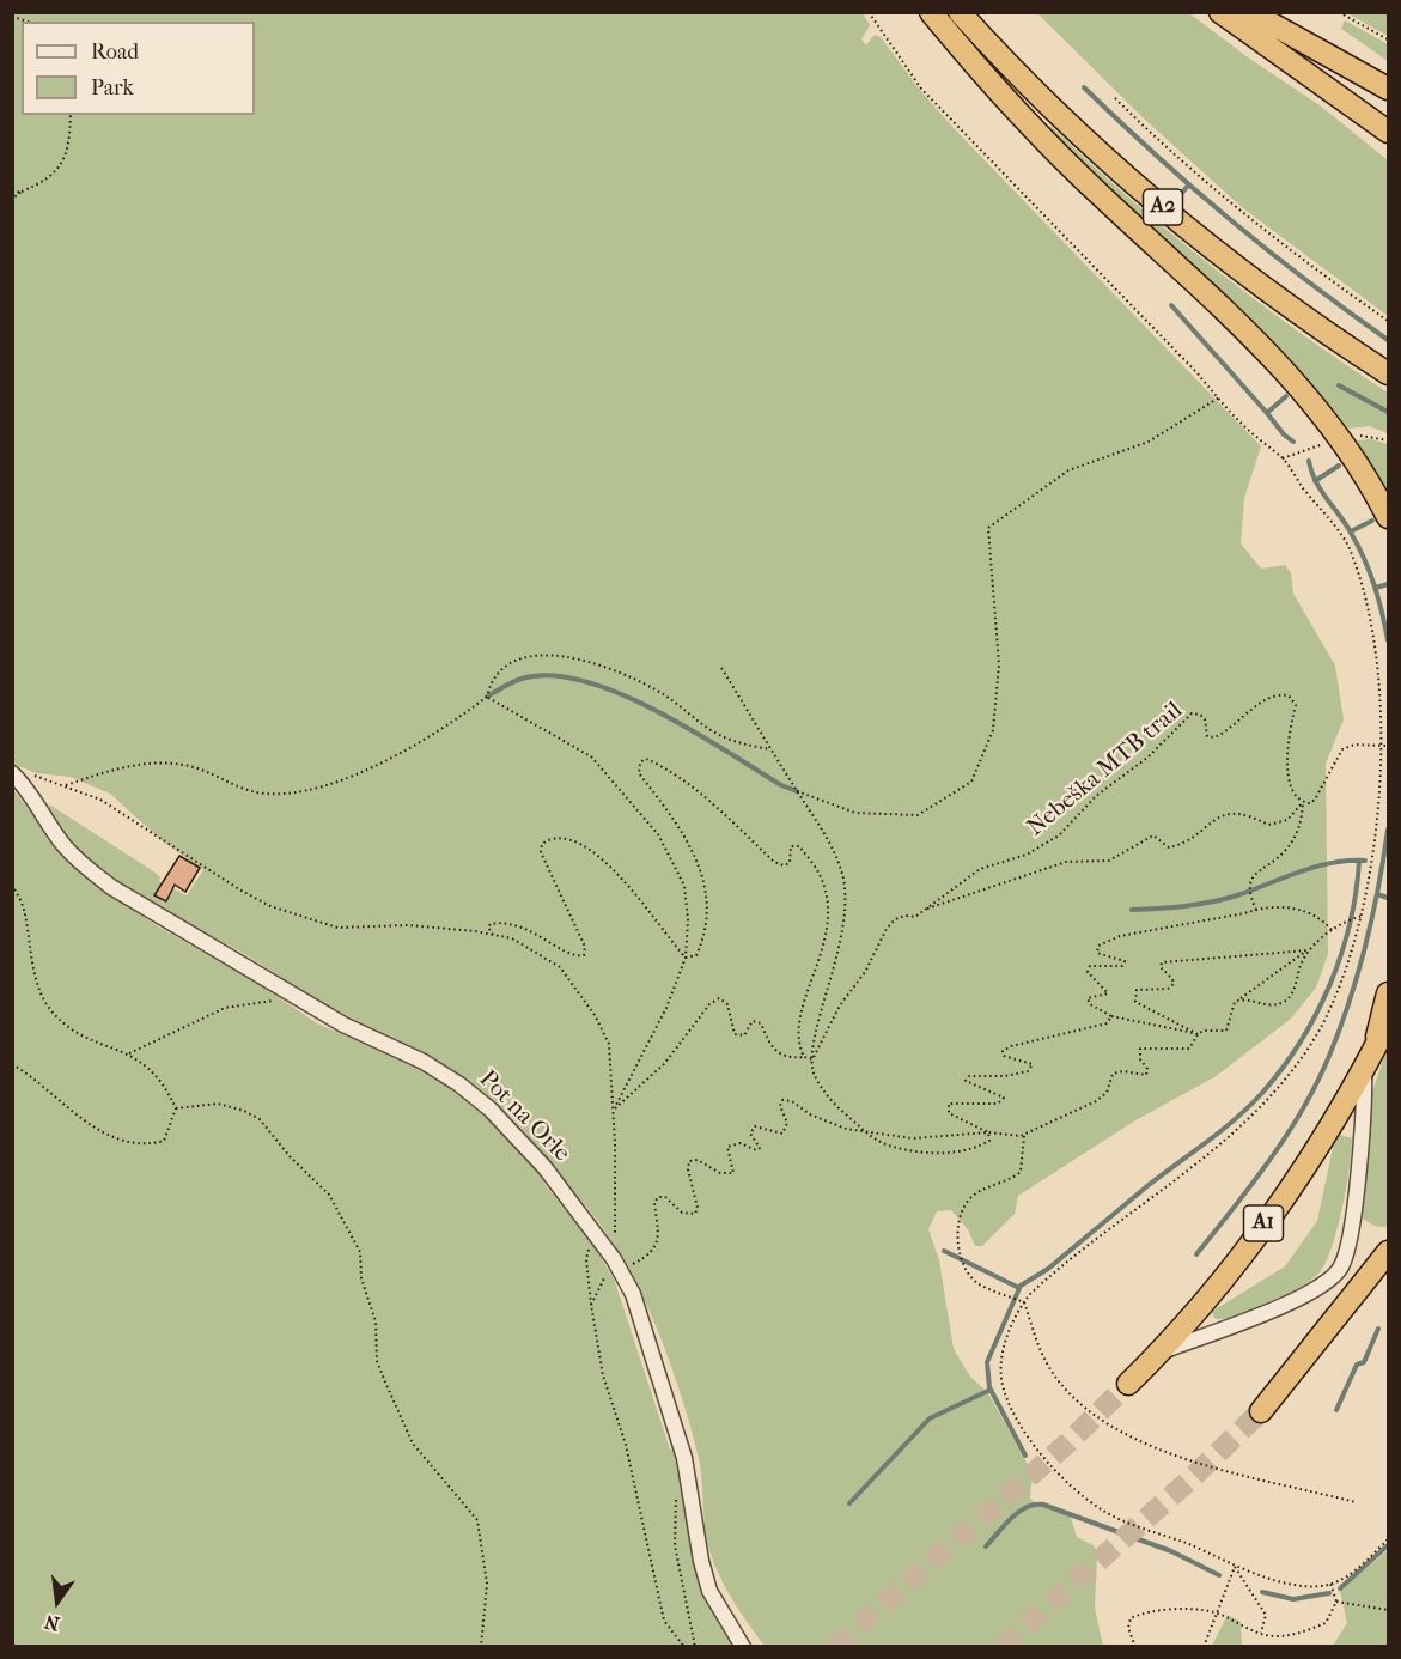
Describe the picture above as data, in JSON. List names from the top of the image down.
{
  "streets": {
    "highway": ["A2", "A1"],
    "street": ["Pot na Orle"],
    "path": ["Nebeška MTB trail"]
  },
  "legend": ["Road", "Park"],
  "north": "bottom"
}
